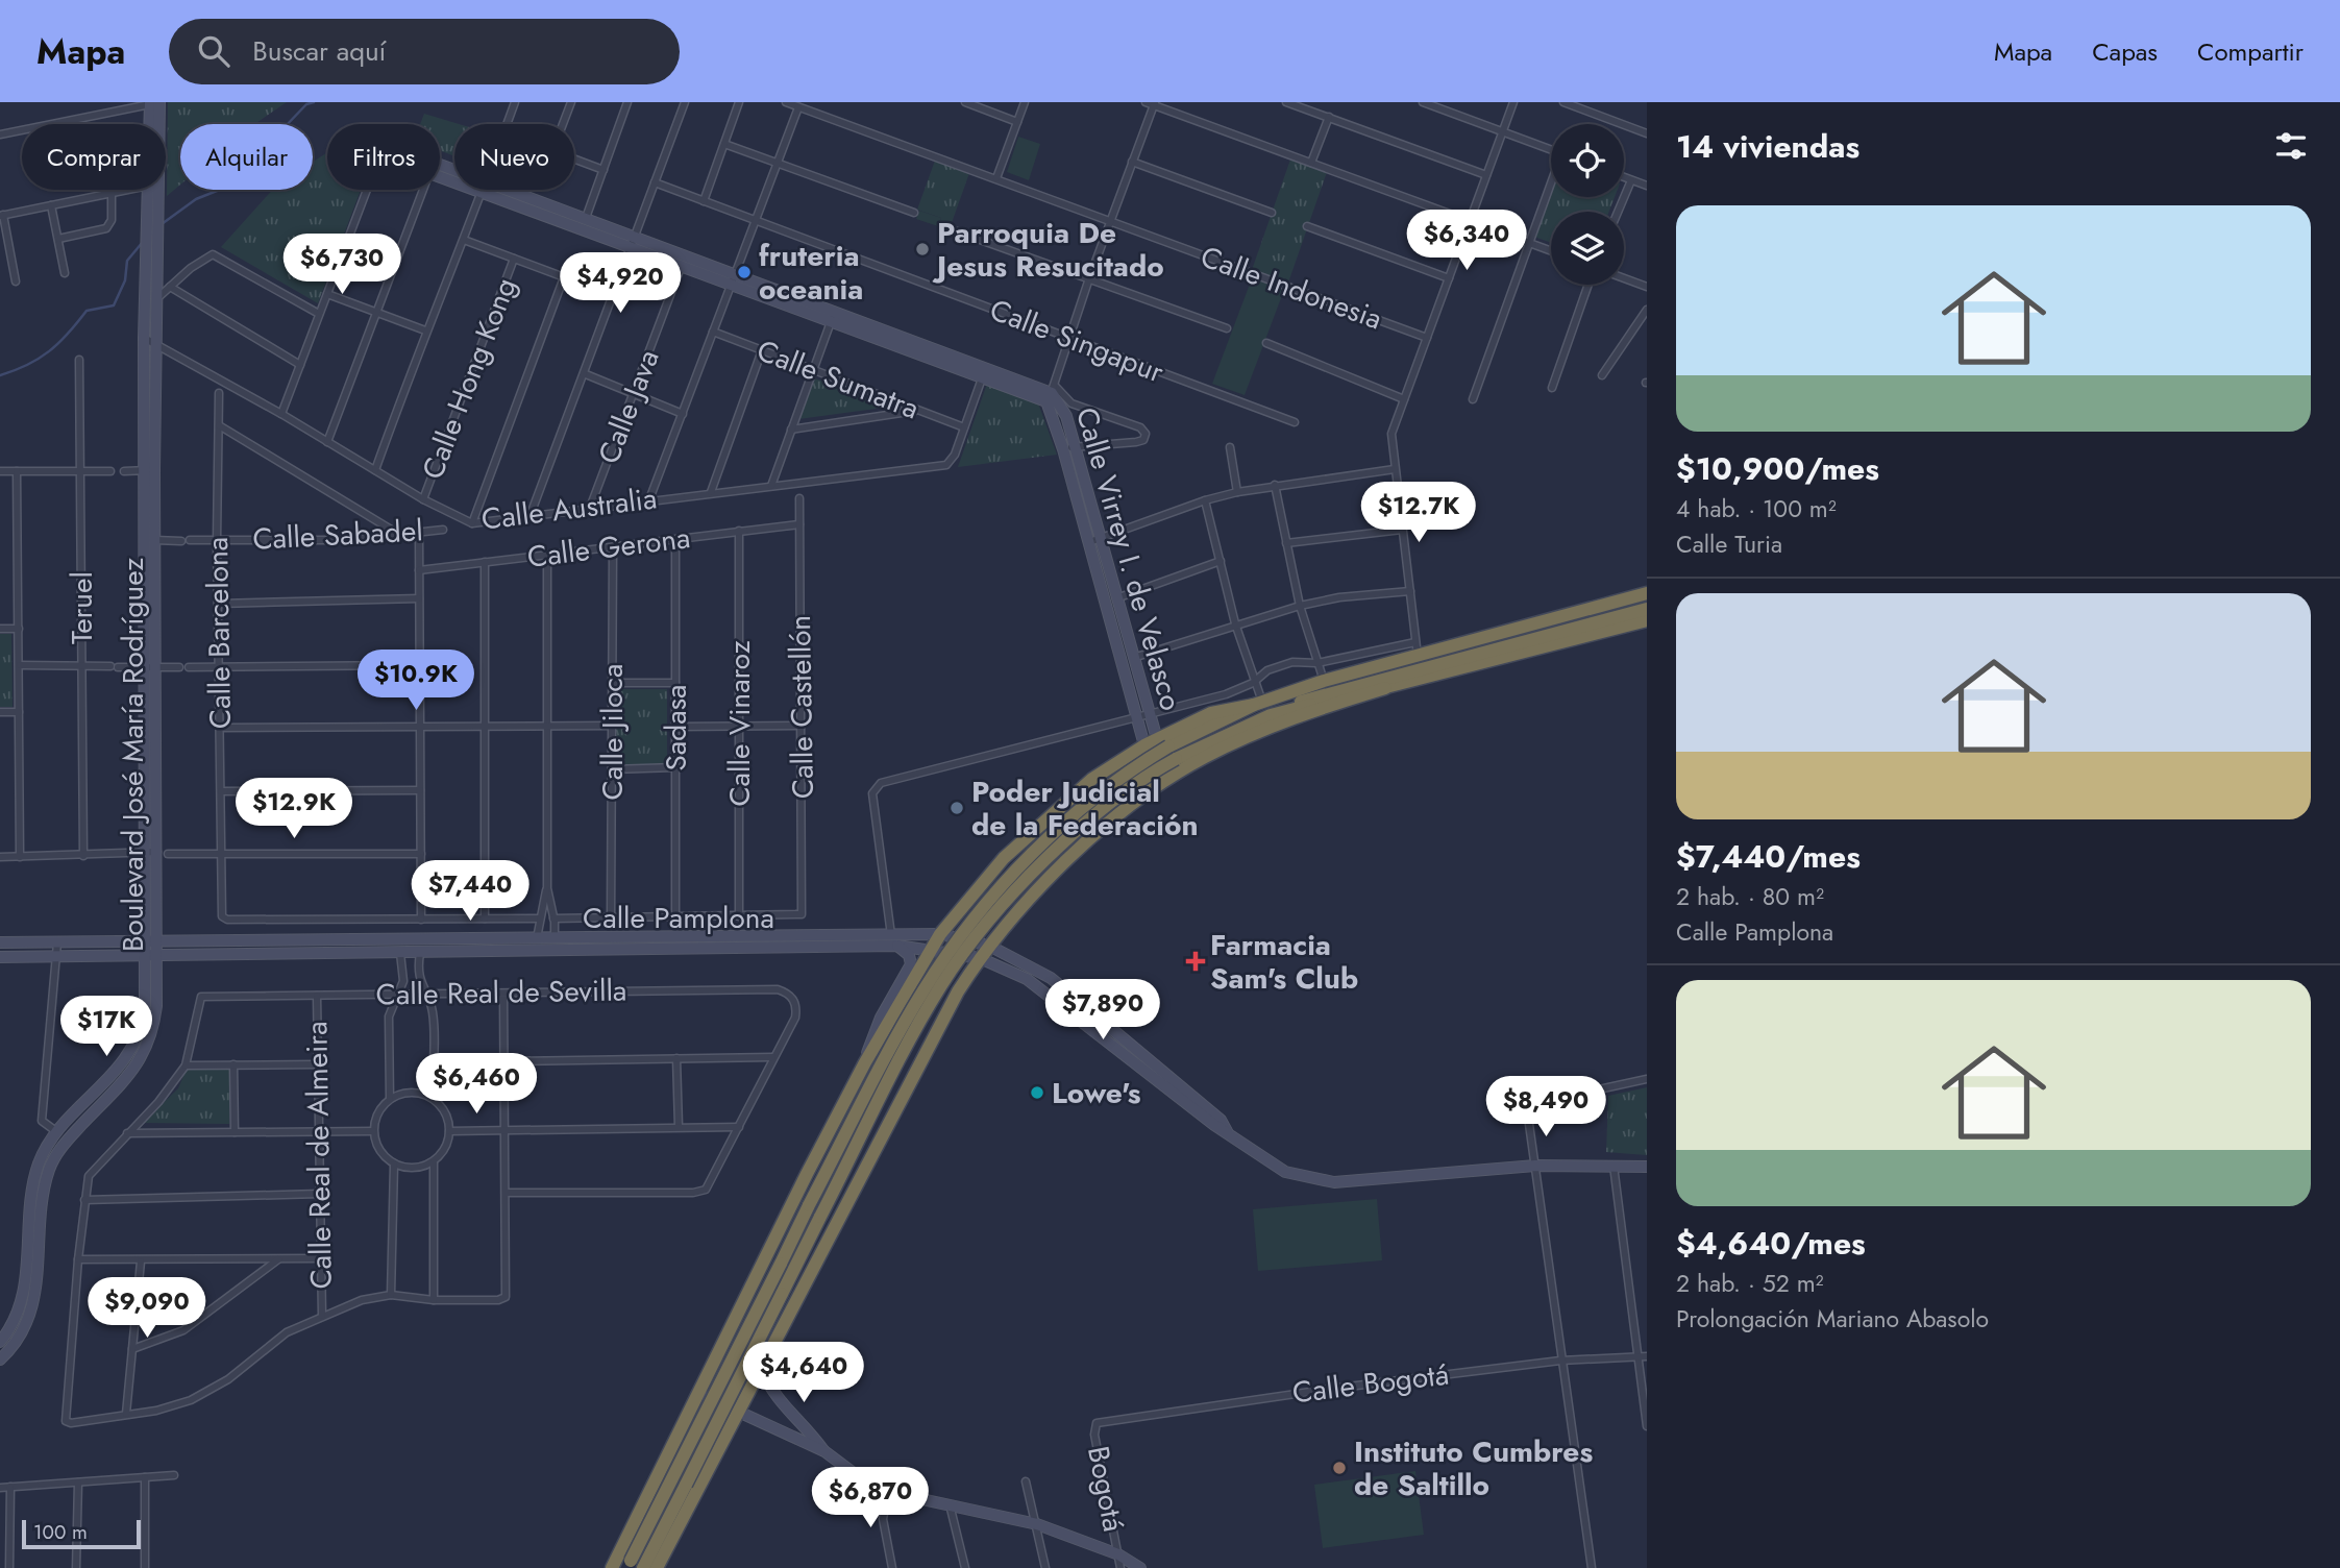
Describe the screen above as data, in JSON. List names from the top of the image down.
{
  "streets": {
    "street": [
      "Calle Indonesia",
      "Calle Singapur",
      "Calle Hong Kong",
      "Calle Sumatra",
      "Calle Java",
      "Calle Australia",
      "Calle Sabadel",
      "Calle Gerona",
      "Calle Virrey I. de Velasco",
      "Teruel",
      "Calle Barcelona",
      "Calle Castellón",
      "Calle Vinaroz",
      "Sadasa",
      "Calle Jiloca",
      "Boulevard José María Rodríguez",
      "Calle Pamplona",
      "Calle Real de Sevilla",
      "Calle Real de Almeira",
      "Calle Bogotá",
      "Bogotá"
    ]
  },
  "crossings": [
    ["Calle Hong Kong", "Calle Australia"],
    ["Calle Sumatra", "Calle Australia"],
    ["Calle Java", "Calle Australia"],
    ["Calle Australia", "Boulevard José María Rodríguez"],
    ["Calle Sabadel", "Calle Barcelona"],
    ["Calle Sabadel", "Boulevard José María Rodríguez"],
    ["Calle Gerona", "Calle Castellón"],
    ["Calle Gerona", "Calle Vinaroz"],
    ["Calle Gerona", "Sadasa"],
    ["Calle Gerona", "Calle Jiloca"],
    ["Calle Castellón", "Calle Pamplona"],
    ["Calle Vinaroz", "Calle Pamplona"],
    ["Sadasa", "Calle Pamplona"],
    ["Calle Jiloca", "Calle Pamplona"],
    ["Calle Real de Sevilla", "Calle Real de Almeira"],
    ["Calle Bogotá", "Bogotá"]
  ],
  "places": {
    "other": [
      "Parroquia De Jesus Resucitado",
      "fruteria oceania",
      "Poder Judicial de la Federación",
      "Lowe's",
      "Instituto Cumbres de Saltillo"
    ],
    "health": ["Farmacia Sam's Club"]
  },
  "scale_bar": "100 m",
  "page": {
    "header": "Mapa",
    "search": "Buscar aquí",
    "nav": ["Mapa", "Capas", "Compartir"],
    "heading": "14 viviendas",
    "chip": [
      "Comprar",
      "Alquilar",
      "Filtros",
      "Nuevo"
    ],
    "list": [
      {
        "name": "$10,900/mes",
        "note": "4 hab. · 100 m² · Calle Turia"
      },
      {
        "name": "$7,440/mes",
        "note": "2 hab. · 80 m² · Calle Pamplona"
      },
      {
        "name": "$4,640/mes",
        "note": "2 hab. · 52 m² · Prolongación Mariano Abasolo"
      }
    ],
    "price": [
      "$6,340",
      "$6,730",
      "$4,920",
      "$12.7K",
      "$10.9K",
      "$12.9K",
      "$7,440",
      "$7,890",
      "$17K",
      "$6,460",
      "$8,490",
      "$9,090",
      "$4,640",
      "$6,870"
    ],
    "scale": "100 m"
  }
}
